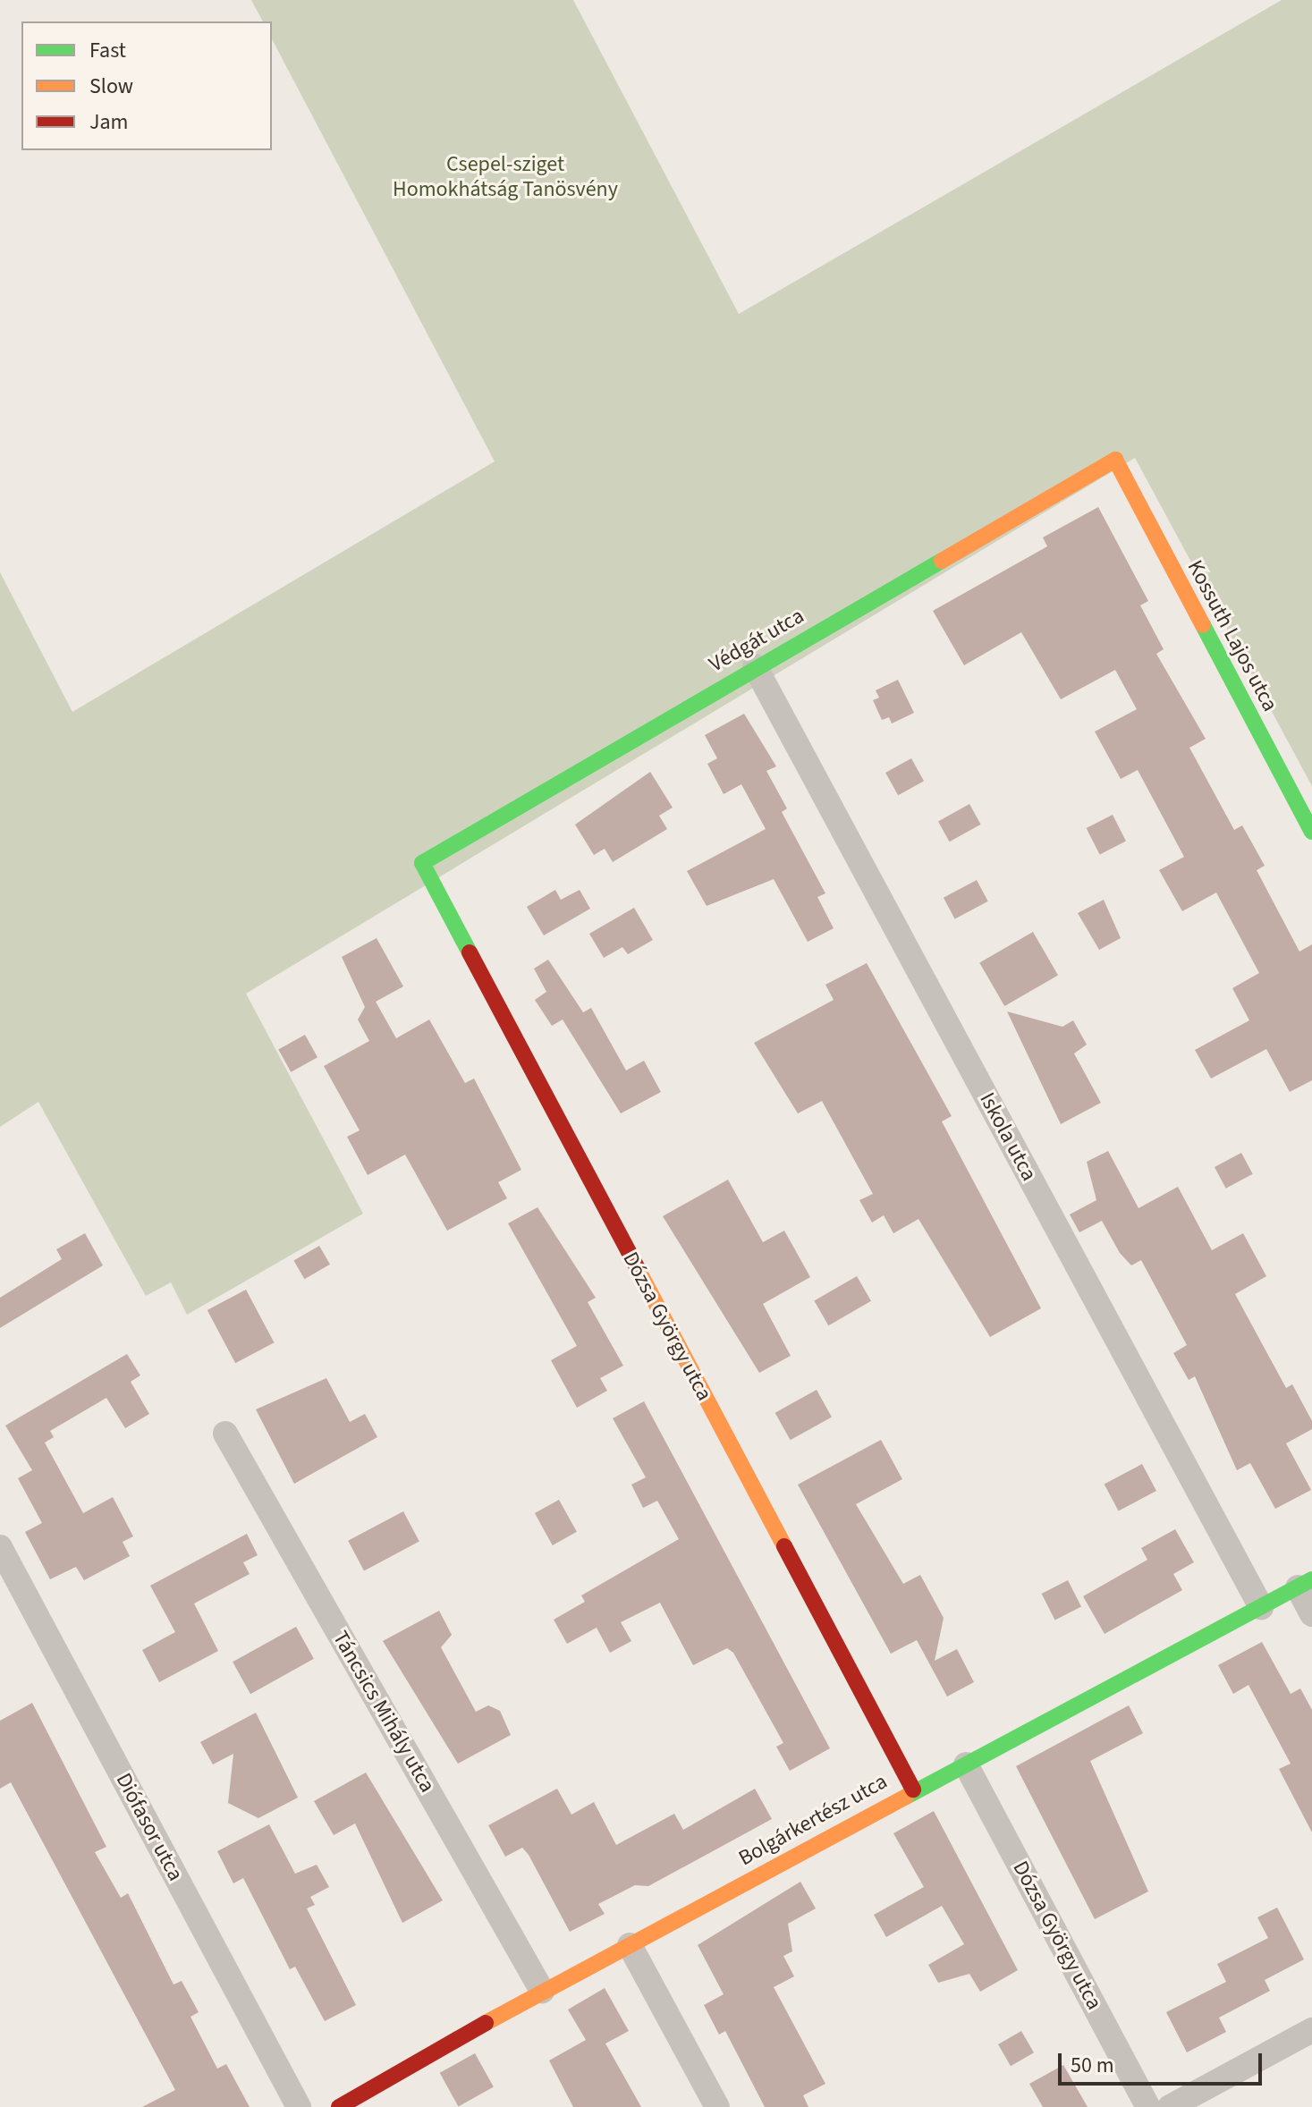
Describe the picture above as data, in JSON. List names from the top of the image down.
{
  "streets": {
    "street": [
      "Kossuth Lajos utca",
      "Védgát utca",
      "Iskola utca",
      "Dózsa György utca",
      "Táncsics Mihály utca",
      "Bolgárkertész utca",
      "Diófasor utca"
    ]
  },
  "crossings": [
    ["Kossuth Lajos utca", "Védgát utca"],
    ["Védgát utca", "Iskola utca"],
    ["Védgát utca", "Dózsa György utca"],
    ["Iskola utca", "Bolgárkertész utca"],
    ["Dózsa György utca", "Bolgárkertész utca"],
    ["Táncsics Mihály utca", "Bolgárkertész utca"]
  ],
  "parks": ["Csepel-sziget Homokhátság Tanösvény"],
  "legend": ["Fast", "Slow", "Jam"],
  "scale_bar": "50 m"
}
